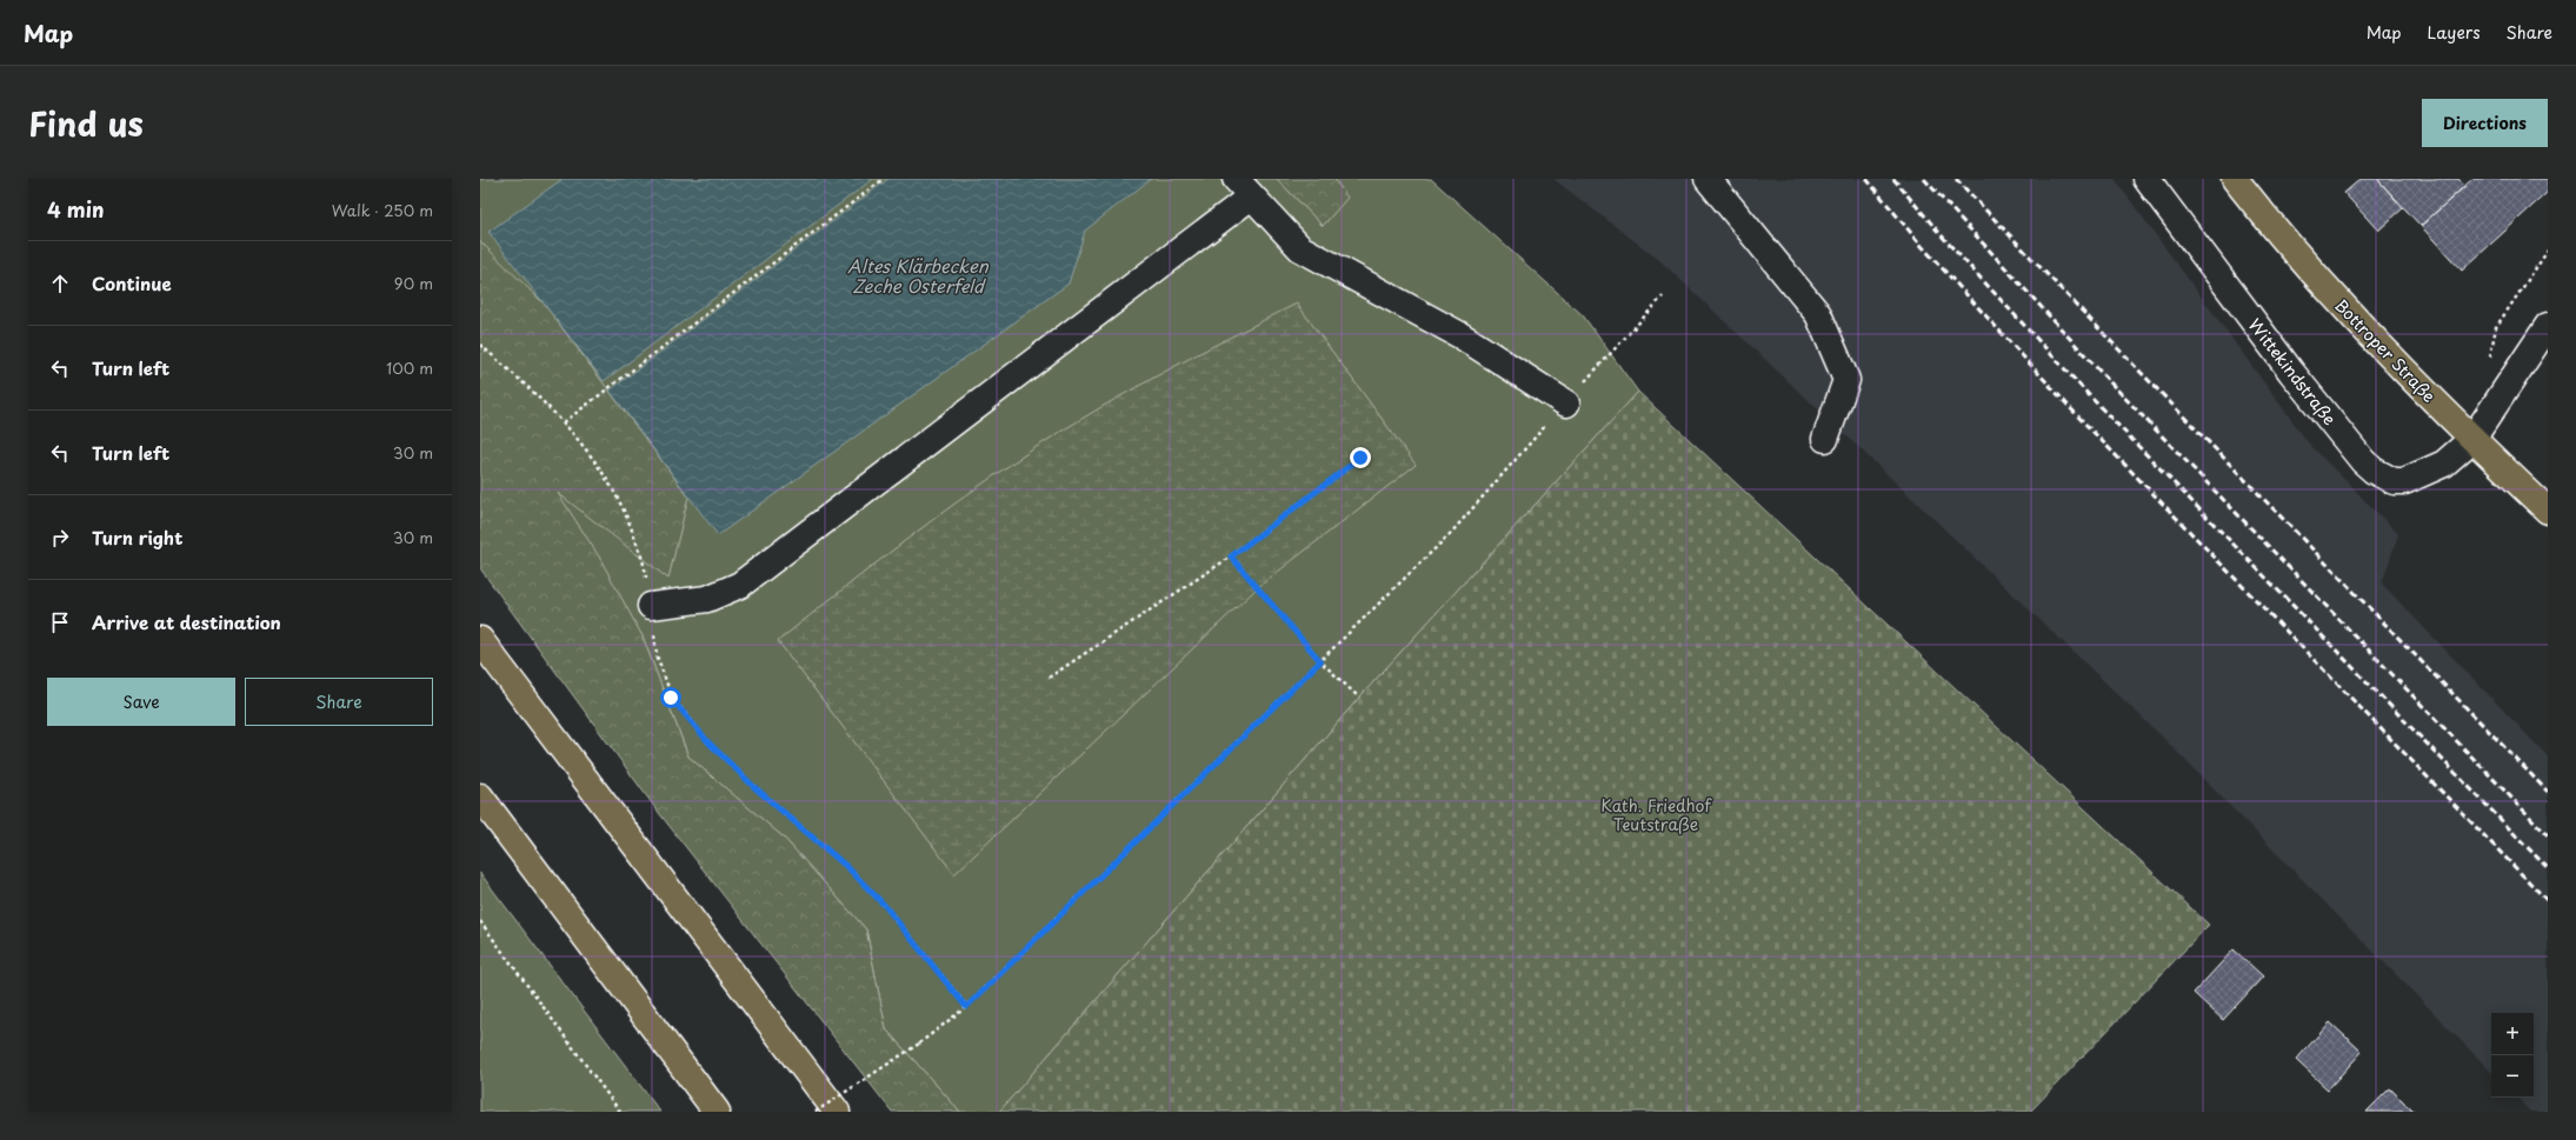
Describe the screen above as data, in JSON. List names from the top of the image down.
{
  "streets": {
    "main road": ["Bottroper Straße"],
    "street": ["Wittekindstraße"]
  },
  "crossings": [
    ["Bottroper Straße", "Wittekindstraße"]
  ],
  "water": ["Altes Klärbecken Zeche Osterfeld"],
  "parks": ["Kath. Friedhof Teutstraße"],
  "page": {
    "header": "Map",
    "nav": ["Map", "Layers", "Share"],
    "title": "Find us",
    "buttons": [
      "Directions",
      ["Save", "Share"]
    ],
    "heading": ["4 min", "Walk · 250 m"],
    "list": [
      ["Continue", "90 m"],
      ["Turn left", "100 m"],
      ["Turn left", "30 m"],
      ["Turn right", "30 m"],
      "Arrive at destination"
    ],
    "map_buttons": ["+", "−"]
  }
}
